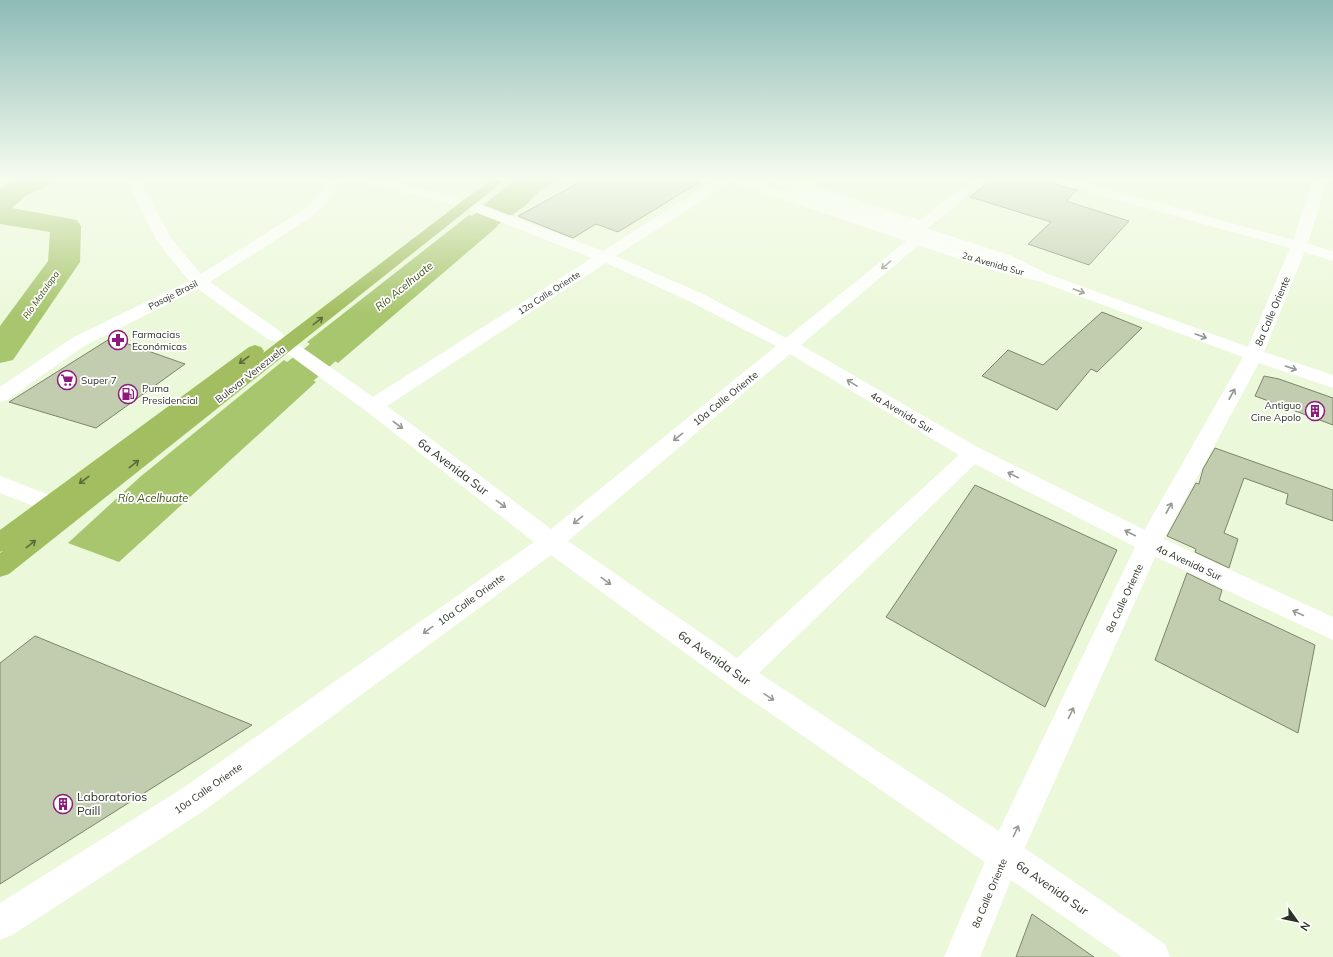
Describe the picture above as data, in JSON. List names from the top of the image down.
{
  "streets": {
    "highway": ["Bulevar Venezuela"],
    "street": [
      "2a Avenida Sur",
      "12a Calle Oriente",
      "Pasaje Brasil",
      "8a Calle Oriente",
      "10a Calle Oriente",
      "4a Avenida Sur",
      "6a Avenida Sur"
    ]
  },
  "crossings": [
    ["2a Avenida Sur", "8a Calle Oriente"],
    ["2a Avenida Sur", "10a Calle Oriente"],
    ["12a Calle Oriente", "4a Avenida Sur"],
    ["12a Calle Oriente", "6a Avenida Sur"],
    ["Pasaje Brasil", "6a Avenida Sur"],
    ["8a Calle Oriente", "4a Avenida Sur"],
    ["8a Calle Oriente", "6a Avenida Sur"],
    ["Bulevar Venezuela", "6a Avenida Sur"],
    ["10a Calle Oriente", "4a Avenida Sur"],
    ["10a Calle Oriente", "6a Avenida Sur"]
  ],
  "one_way": [
    "2a Avenida Sur",
    "8a Calle Oriente",
    "10a Calle Oriente",
    "4a Avenida Sur",
    "6a Avenida Sur"
  ],
  "water": ["Río Acelhuate", "Río Matalapa"],
  "places": {
    "pharmacy": ["Farmacias Económicas"],
    "supermarket": ["Super 7"],
    "fuel station": ["Puma Presidencial"],
    "building": ["Antiguo Cine Apolo", "Laboratorios Paill"]
  },
  "north": "bottom right"
}
